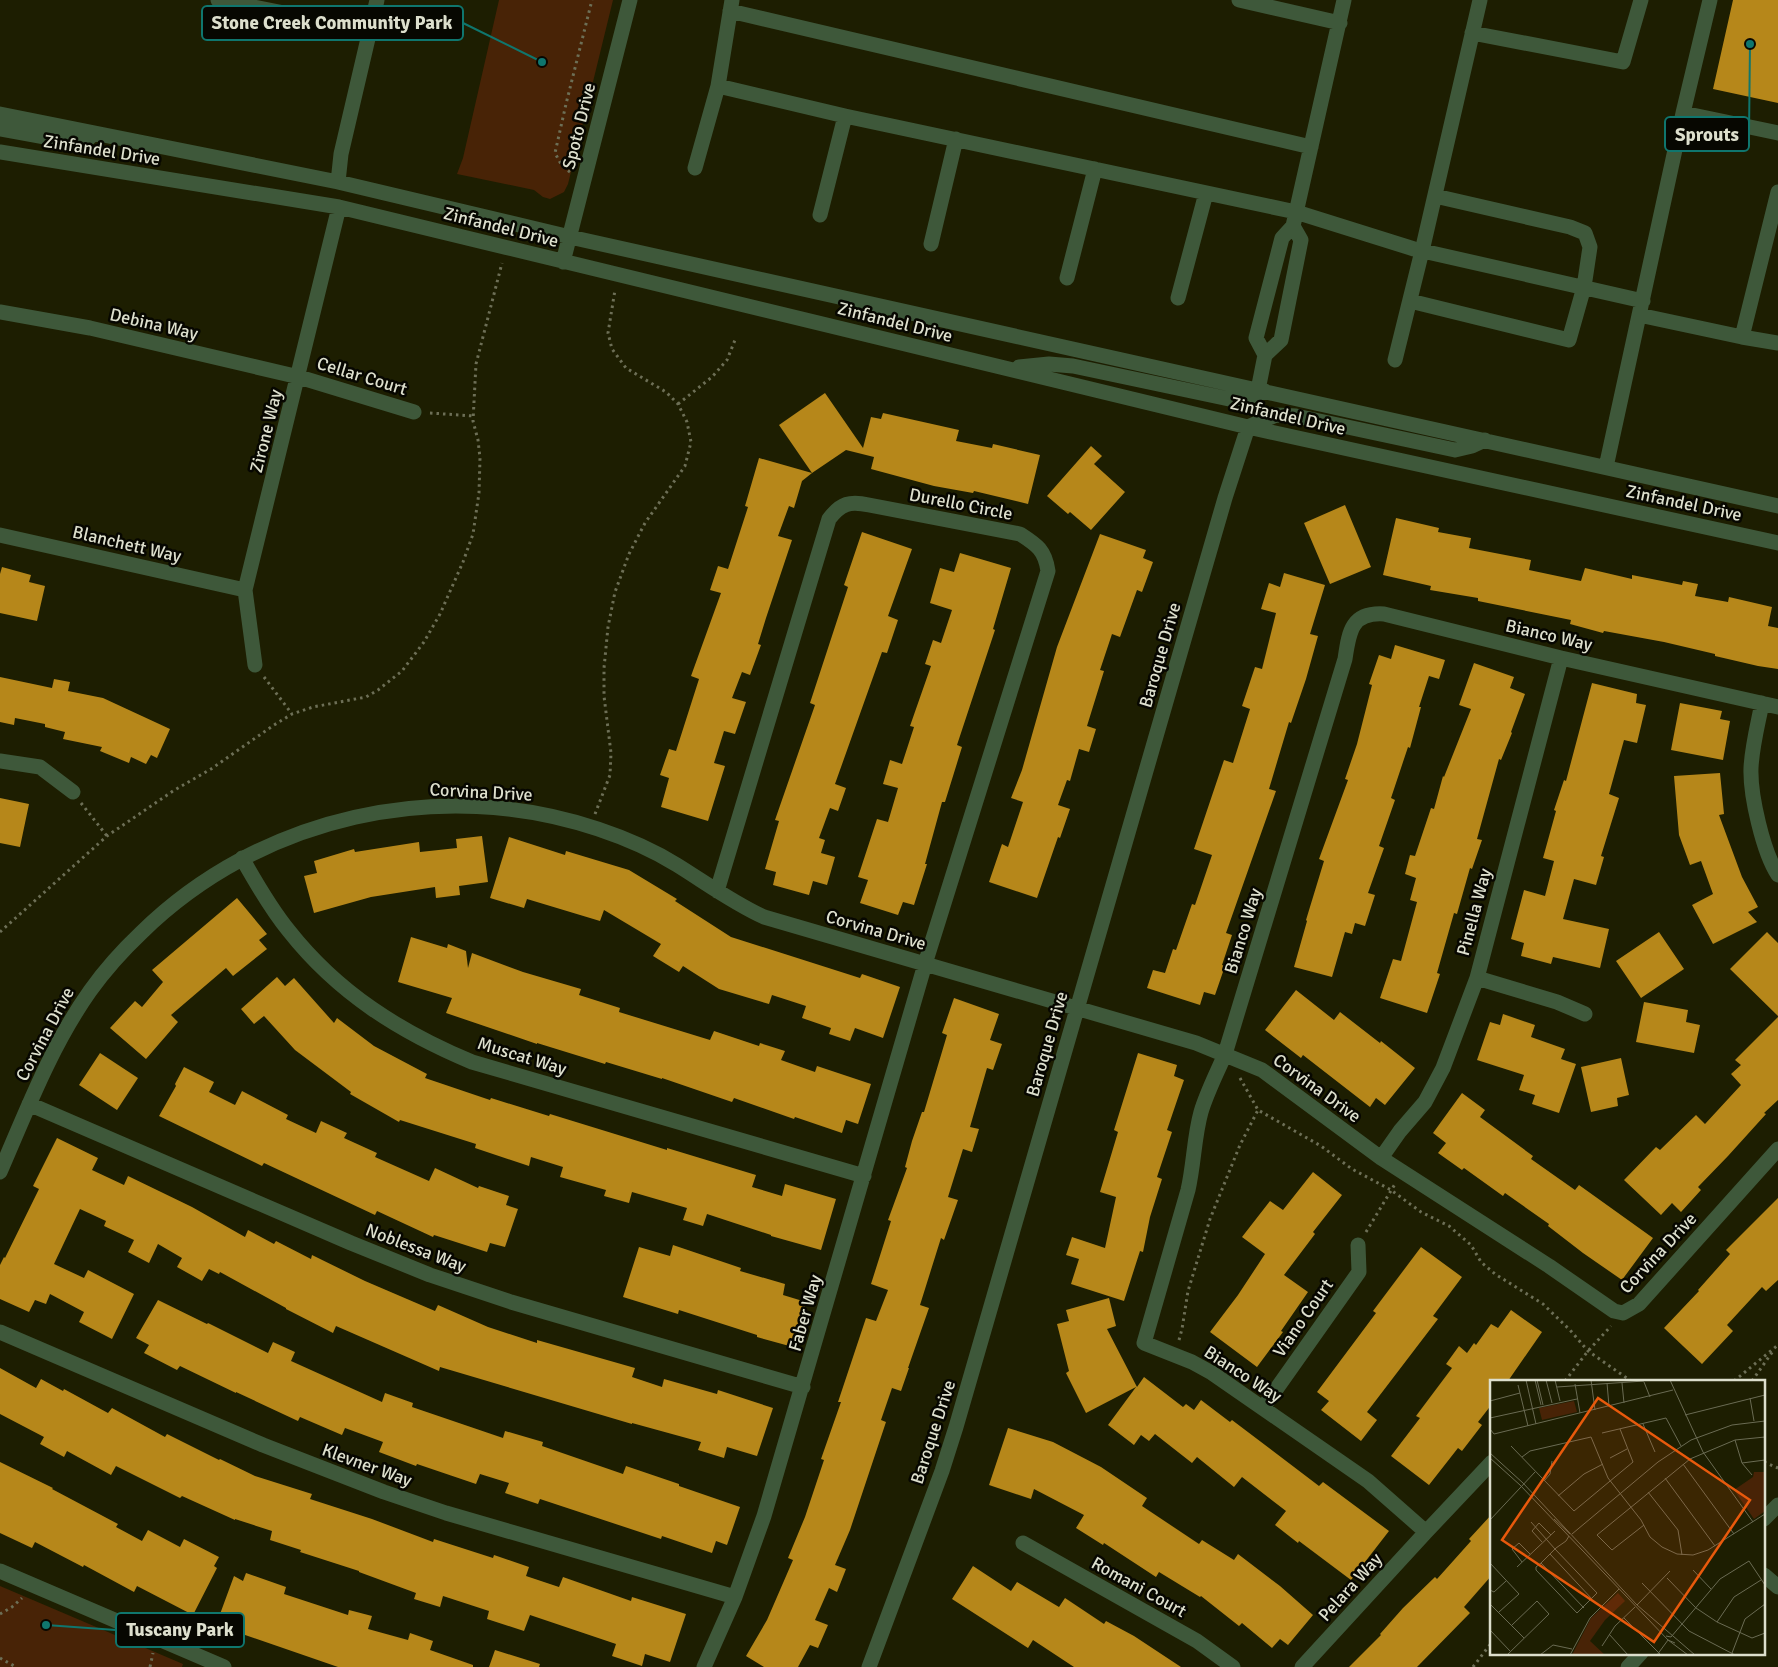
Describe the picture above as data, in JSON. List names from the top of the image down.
{
  "streets": {
    "street": [
      "Spoto Drive",
      "Zinfandel Drive",
      "Debina Way",
      "Cellar Court",
      "Zirone Way",
      "Durello Circle",
      "Blanchett Way",
      "Bianco Way",
      "Baroque Drive",
      "Corvina Drive",
      "Pinella Way",
      "Muscat Way",
      "Noblessa Way",
      "Faber Way",
      "Viano Court",
      "Klevner Way",
      "Romani Court",
      "Pelara Way"
    ]
  },
  "crossings": [
    ["Spoto Drive", "Zinfandel Drive"],
    ["Zinfandel Drive", "Zirone Way"],
    ["Zinfandel Drive", "Baroque Drive"],
    ["Debina Way", "Cellar Court"],
    ["Debina Way", "Zirone Way"],
    ["Cellar Court", "Zirone Way"],
    ["Zirone Way", "Blanchett Way"],
    ["Durello Circle", "Corvina Drive"],
    ["Durello Circle", "Faber Way"],
    ["Bianco Way", "Corvina Drive"],
    ["Bianco Way", "Pinella Way"],
    ["Bianco Way", "Viano Court"],
    ["Bianco Way", "Pelara Way"],
    ["Baroque Drive", "Corvina Drive"],
    ["Corvina Drive", "Pinella Way"],
    ["Corvina Drive", "Muscat Way"],
    ["Corvina Drive", "Noblessa Way"],
    ["Corvina Drive", "Faber Way"],
    ["Muscat Way", "Faber Way"],
    ["Noblessa Way", "Faber Way"],
    ["Faber Way", "Klevner Way"]
  ],
  "places": ["Sprouts", "Stone Creek Community Park", "Tuscany Park"]
}
